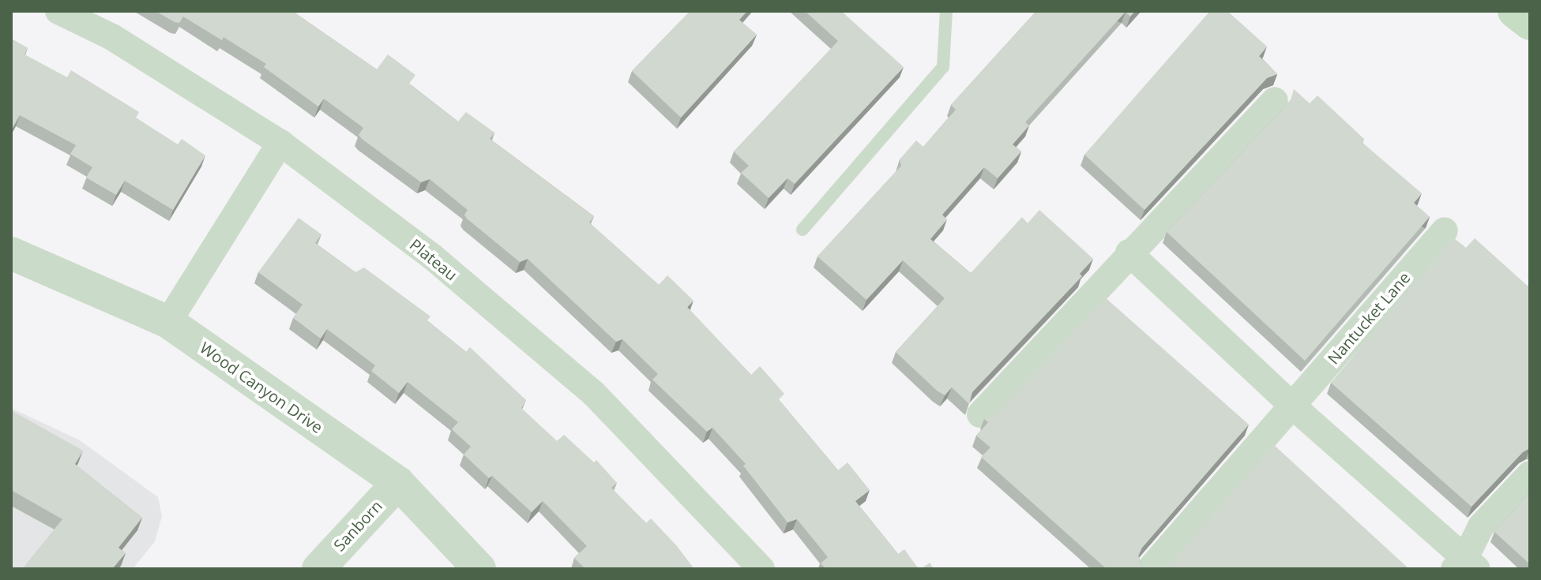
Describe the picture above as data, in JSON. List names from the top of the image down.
{
  "streets": {
    "street": [
      "Plateau",
      "Nantucket Lane",
      "Wood Canyon Drive",
      "Sanborn"
    ]
  },
  "crossings": [
    ["Wood Canyon Drive", "Sanborn"]
  ]
}
